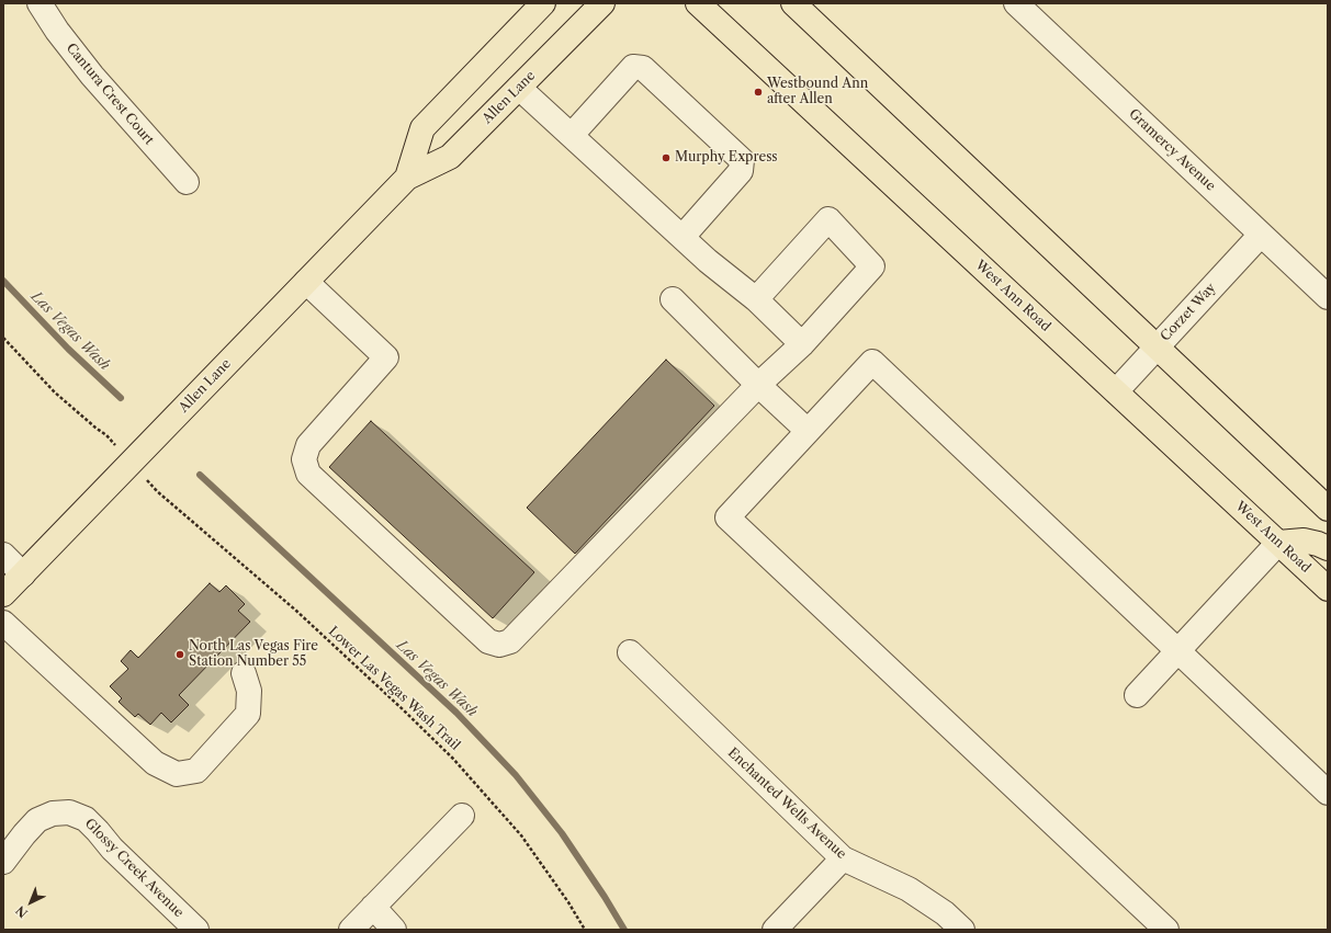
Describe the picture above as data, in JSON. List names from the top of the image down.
{
  "streets": {
    "main road": ["Allen Lane", "West Ann Road"],
    "street": [
      "Cantura Crest Court",
      "Gramercy Avenue",
      "Corzet Way",
      "Enchanted Wells Avenue",
      "Glossy Creek Avenue"
    ],
    "path": ["Lower Las Vegas Wash Trail"]
  },
  "crossings": [
    ["Gramercy Avenue", "Corzet Way"],
    ["West Ann Road", "Corzet Way"]
  ],
  "water": ["Las Vegas Wash"],
  "places": ["Westbound Ann after Allen", "Murphy Express", "North Las Vegas Fire Station Number 55"],
  "north": "bottom left"
}
